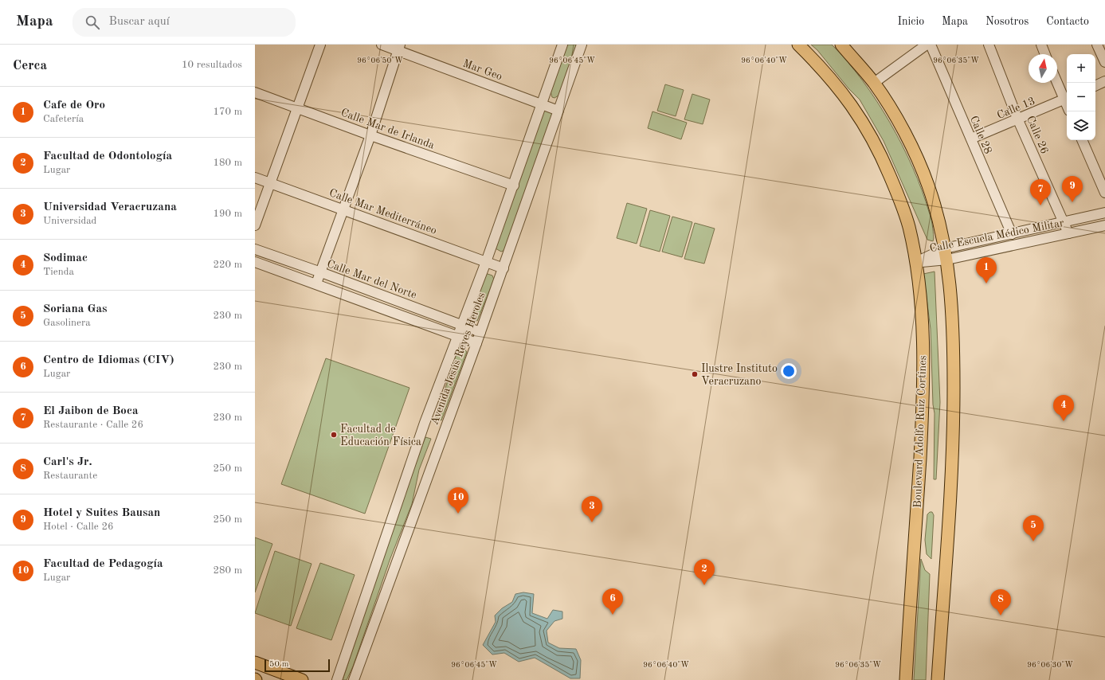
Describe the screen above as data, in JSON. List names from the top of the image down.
{
  "streets": {
    "main road": ["Boulevard Adolfo Ruiz Cortines"],
    "street": [
      "Mar Geo",
      "Calle 13",
      "Calle Mar de Irlanda",
      "Calle 28",
      "Calle 26",
      "Calle Mar Mediterráneo",
      "Calle Escuela Médico Militar",
      "Calle Mar del Norte",
      "Avenida Jesús Reyes Heroles"
    ]
  },
  "crossings": [
    ["Mar Geo", "Avenida Jesús Reyes Heroles"],
    ["Calle 13", "Calle 28"],
    ["Calle 13", "Calle 26"],
    ["Calle Mar de Irlanda", "Avenida Jesús Reyes Heroles"],
    ["Calle 28", "Calle Escuela Médico Militar"],
    ["Calle 26", "Calle Escuela Médico Militar"],
    ["Calle Mar Mediterráneo", "Avenida Jesús Reyes Heroles"],
    ["Calle Escuela Médico Militar", "Boulevard Adolfo Ruiz Cortines"],
    ["Calle Mar del Norte", "Avenida Jesús Reyes Heroles"]
  ],
  "places": ["Ilustre Instituto Veracruzano", "Facultad de Educación Física"],
  "scale_bar": "50 m",
  "north": "top",
  "page": {
    "header": "Mapa",
    "search": "Buscar aquí",
    "nav": [
      "Inicio",
      "Mapa",
      "Nosotros",
      "Contacto"
    ],
    "heading": ["Cerca", "10 resultados"],
    "map_buttons": ["+", "−"],
    "list": [
      {
        "mark": "1",
        "name": "Cafe de Oro",
        "note": "Cafetería",
        "value": "170 m"
      },
      {
        "mark": "2",
        "name": "Facultad de Odontología",
        "note": "Lugar",
        "value": "180 m"
      },
      {
        "mark": "3",
        "name": "Universidad Veracruzana",
        "note": "Universidad",
        "value": "190 m"
      },
      {
        "mark": "4",
        "name": "Sodimac",
        "note": "Tienda",
        "value": "220 m"
      },
      {
        "mark": "5",
        "name": "Soriana Gas",
        "note": "Gasolinera",
        "value": "230 m"
      },
      {
        "mark": "6",
        "name": "Centro de Idiomas (CIV)",
        "note": "Lugar",
        "value": "230 m"
      },
      {
        "mark": "7",
        "name": "El Jaibon de Boca",
        "note": "Restaurante · Calle 26",
        "value": "230 m"
      },
      {
        "mark": "8",
        "name": "Carl's Jr.",
        "note": "Restaurante",
        "value": "250 m"
      },
      {
        "mark": "9",
        "name": "Hotel y Suites Bausan",
        "note": "Hotel · Calle 26",
        "value": "250 m"
      },
      {
        "mark": "10",
        "name": "Facultad de Pedagogía",
        "note": "Lugar",
        "value": "280 m"
      }
    ],
    "pins": [
      "9",
      "7",
      "1",
      "4",
      "10",
      "3",
      "5",
      "2",
      "6",
      "8"
    ],
    "scale": "50 m"
  },
  "coordinates": [
    "96°06'50\"W",
    "96°06'45\"W",
    "96°06'35\"W",
    "96°06'40\"W",
    "96°06'30\"W"
  ]
}
